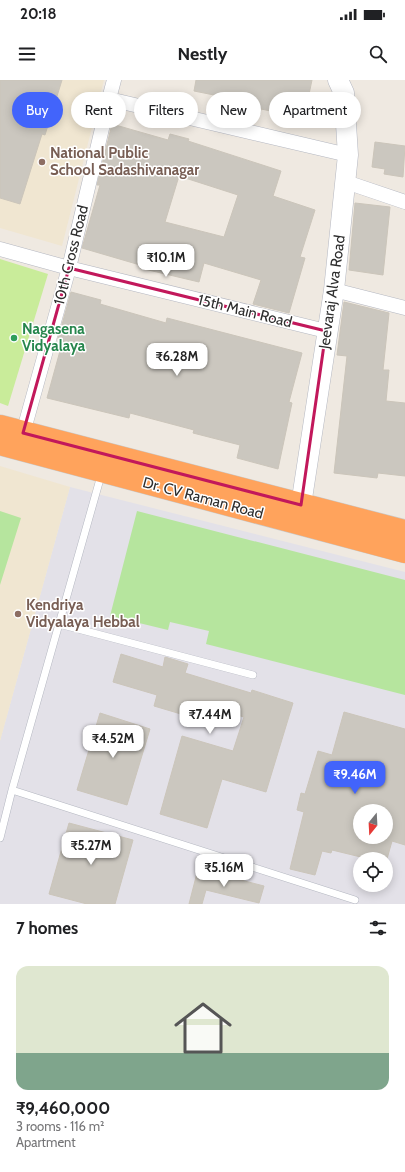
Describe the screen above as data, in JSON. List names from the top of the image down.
{
  "streets": {
    "highway": ["Dr. CV Raman Road"],
    "street": ["10th Cross Road", "Jeevaraj Alva Road", "15th Main Road"]
  },
  "crossings": [
    ["10th Cross Road", "15th Main Road"],
    ["10th Cross Road", "Dr. CV Raman Road"],
    ["Jeevaraj Alva Road", "15th Main Road"],
    ["Jeevaraj Alva Road", "Dr. CV Raman Road"]
  ],
  "places": ["National Public School Sadashivanagar", "Nagasena Vidyalaya", "Kendriya Vidyalaya Hebbal"],
  "north": "bottom",
  "page": {
    "status": "20:18",
    "header": "Nestly",
    "chip": [
      "Buy",
      "Rent",
      "Filters",
      "New",
      "Apartment"
    ],
    "price": [
      "₹10.1M",
      "₹6.28M",
      "₹7.44M",
      "₹4.52M",
      "₹9.46M",
      "₹5.27M",
      "₹5.16M"
    ],
    "heading": "7 homes",
    "list": [
      {
        "name": "₹9,460,000",
        "note": "3 rooms · 116 m² · Apartment"
      }
    ]
  }
}
